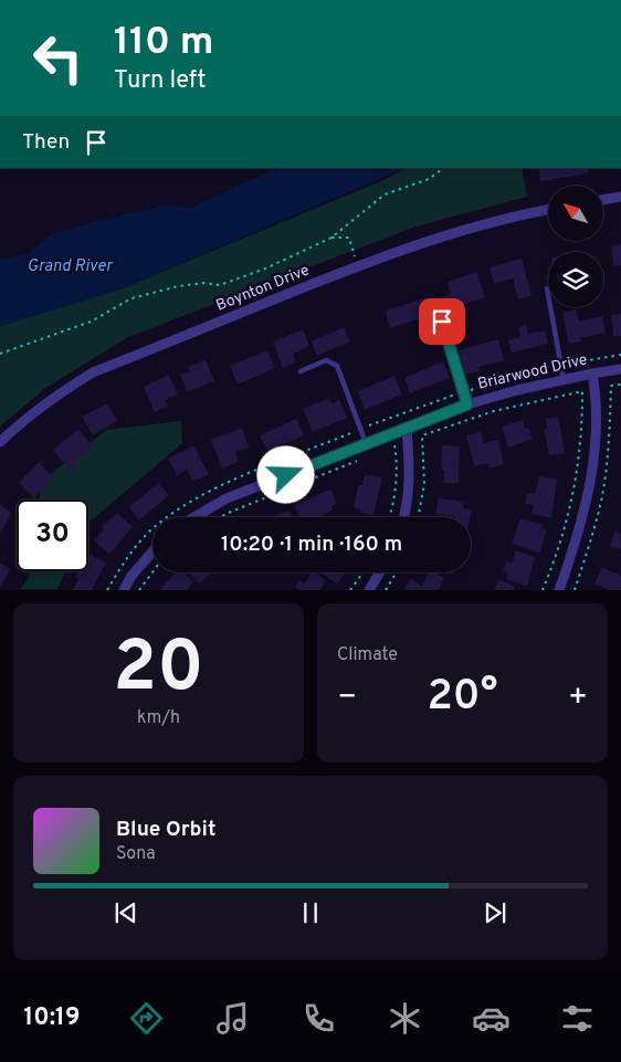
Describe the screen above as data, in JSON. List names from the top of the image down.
{
  "streets": {
    "street": ["Boynton Drive", "Briarwood Drive"]
  },
  "water": ["Grand River"],
  "north": "top left",
  "page": {
    "turn": ["110 m", "Turn left"],
    "then": "Then",
    "limit": "30",
    "trip": "10:20 · 1 min · 160 m",
    "tile": [
      ["20", "km/h"],
      "Climate"
    ],
    "heat": ["−", "20°", "+"],
    "song": ["Blue Orbit", "Sona"],
    "tabs": "10:19"
  }
}
